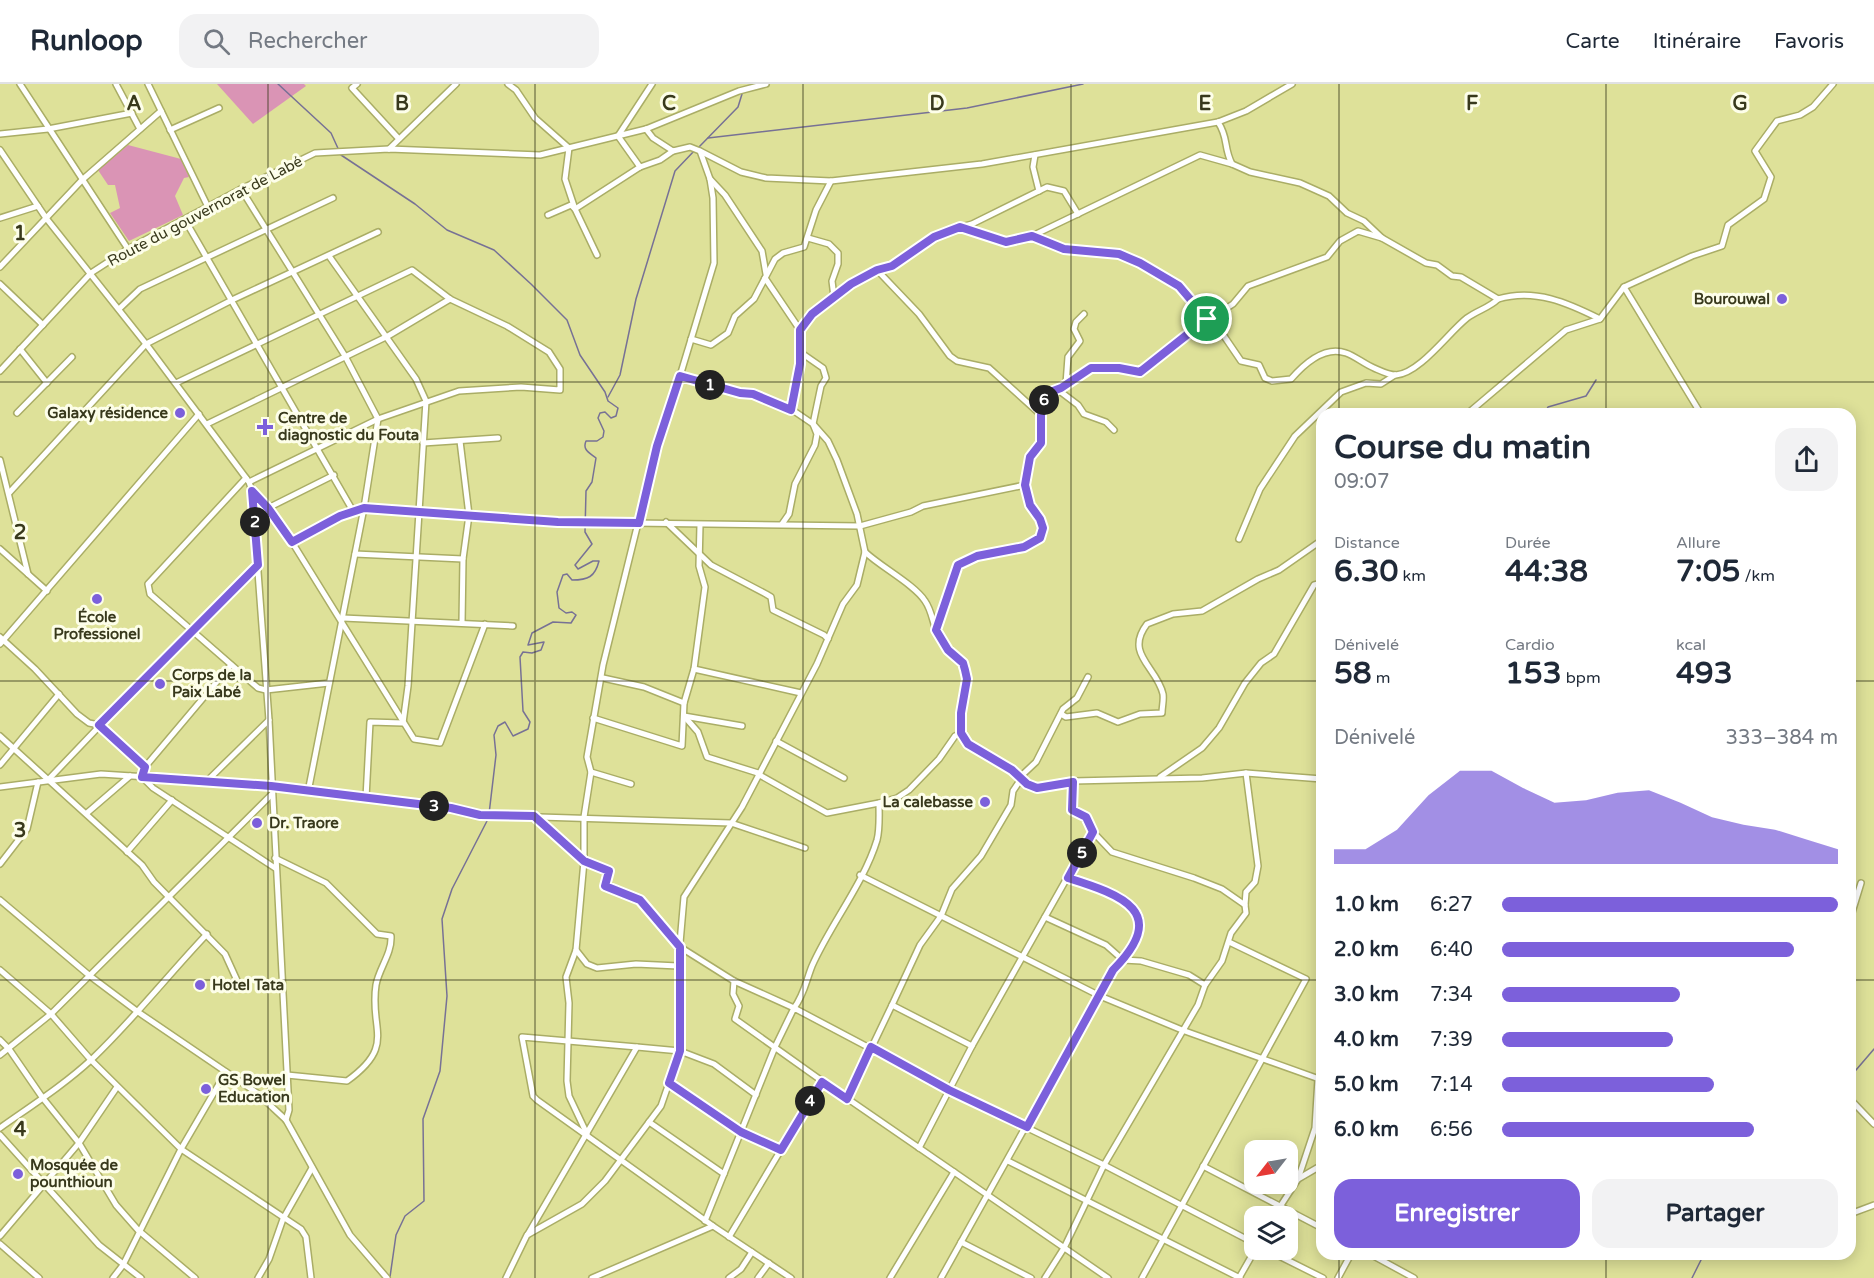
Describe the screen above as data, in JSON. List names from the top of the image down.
{
  "streets": {
    "street": ["Route du gouvernorat de Labé"]
  },
  "places": {
    "other": [
      "Bourouwal",
      "Galaxy résidence",
      "École Professionel",
      "Corps de la Paix Labé",
      "La calebasse",
      "Dr. Traore",
      "Hotel Tata",
      "GS Bowel Education",
      "Mosquée de pounthioun"
    ],
    "health": ["Centre de diagnostic du Fouta"]
  },
  "north": "bottom left",
  "page": {
    "header": "Runloop",
    "search": "Rechercher",
    "nav": ["Carte", "Itinéraire", "Favoris"],
    "pins": [
      "1",
      "6",
      "2",
      "3",
      "5",
      "4"
    ],
    "heading": ["Course du matin", "09:07"],
    "stats": [
      ["Distance", "6.30 km"],
      ["Durée", "44:38"],
      ["Allure", "7:05 /km"],
      ["Dénivelé", "58 m"],
      ["Cardio", "153 bpm"],
      ["kcal", "493"]
    ],
    "chart": ["Dénivelé", "333–384 m"],
    "list": [
      {
        "name": "1.0 km",
        "note": "6:27"
      },
      {
        "name": "2.0 km",
        "note": "6:40"
      },
      {
        "name": "3.0 km",
        "note": "7:34"
      },
      {
        "name": "4.0 km",
        "note": "7:39"
      },
      {
        "name": "5.0 km",
        "note": "7:14"
      },
      {
        "name": "6.0 km",
        "note": "6:56"
      }
    ],
    "buttons": ["Enregistrer", "Partager"]
  },
  "grid": {
    "columns": [
      "A",
      "B",
      "C",
      "D",
      "E",
      "F",
      "G"
    ],
    "rows": [
      "1",
      "2",
      "3",
      "4"
    ]
  }
}
